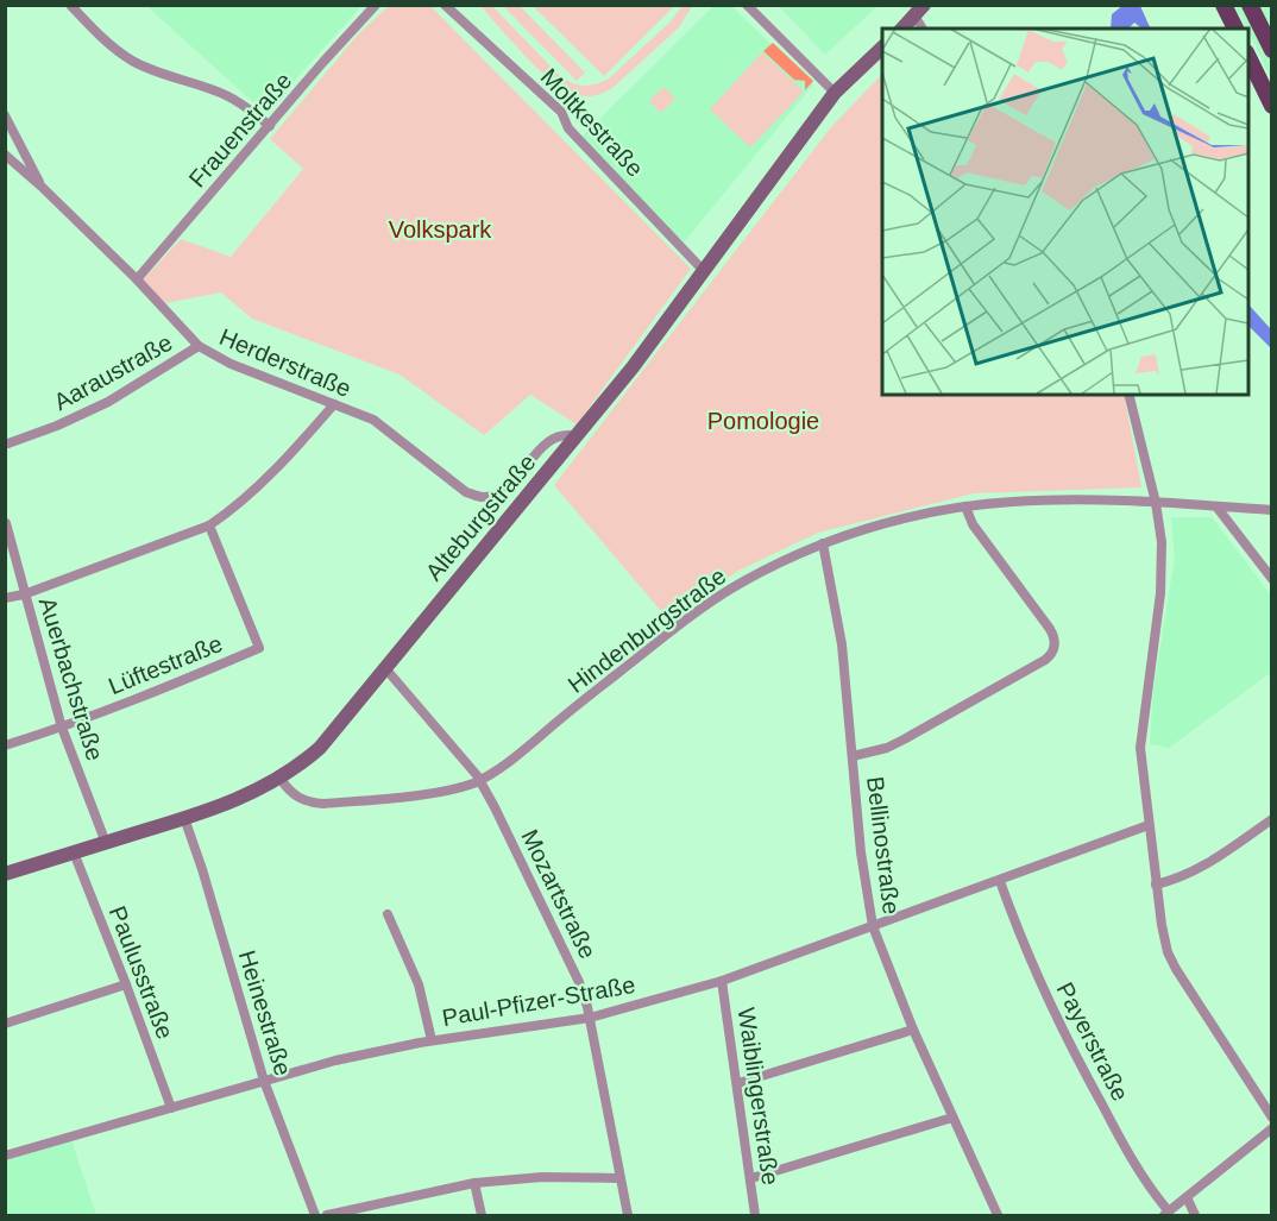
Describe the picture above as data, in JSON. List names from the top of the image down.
{
  "streets": {
    "main road": ["Alteburgstraße"],
    "street": [
      "Moltkestraße",
      "Frauenstraße",
      "Herderstraße",
      "Aaraustraße",
      "Hindenburgstraße",
      "Lüftestraße",
      "Auerbachstraße",
      "Bellinostraße",
      "Mozartstraße",
      "Paulusstraße",
      "Paul-Pfizer-Straße",
      "Heinestraße",
      "Payerstraße",
      "Waiblingerstraße"
    ]
  },
  "crossings": [
    ["Moltkestraße", "Alteburgstraße"],
    ["Frauenstraße", "Herderstraße"],
    ["Herderstraße", "Aaraustraße"],
    ["Herderstraße", "Alteburgstraße"],
    ["Alteburgstraße", "Hindenburgstraße"],
    ["Alteburgstraße", "Auerbachstraße"],
    ["Alteburgstraße", "Mozartstraße"],
    ["Alteburgstraße", "Paulusstraße"],
    ["Alteburgstraße", "Heinestraße"],
    ["Hindenburgstraße", "Bellinostraße"],
    ["Hindenburgstraße", "Mozartstraße"],
    ["Lüftestraße", "Auerbachstraße"],
    ["Bellinostraße", "Paul-Pfizer-Straße"],
    ["Mozartstraße", "Paul-Pfizer-Straße"],
    ["Paulusstraße", "Paul-Pfizer-Straße"],
    ["Paul-Pfizer-Straße", "Heinestraße"],
    ["Paul-Pfizer-Straße", "Payerstraße"],
    ["Paul-Pfizer-Straße", "Waiblingerstraße"]
  ],
  "parks": ["Volkspark", "Pomologie"]
}
